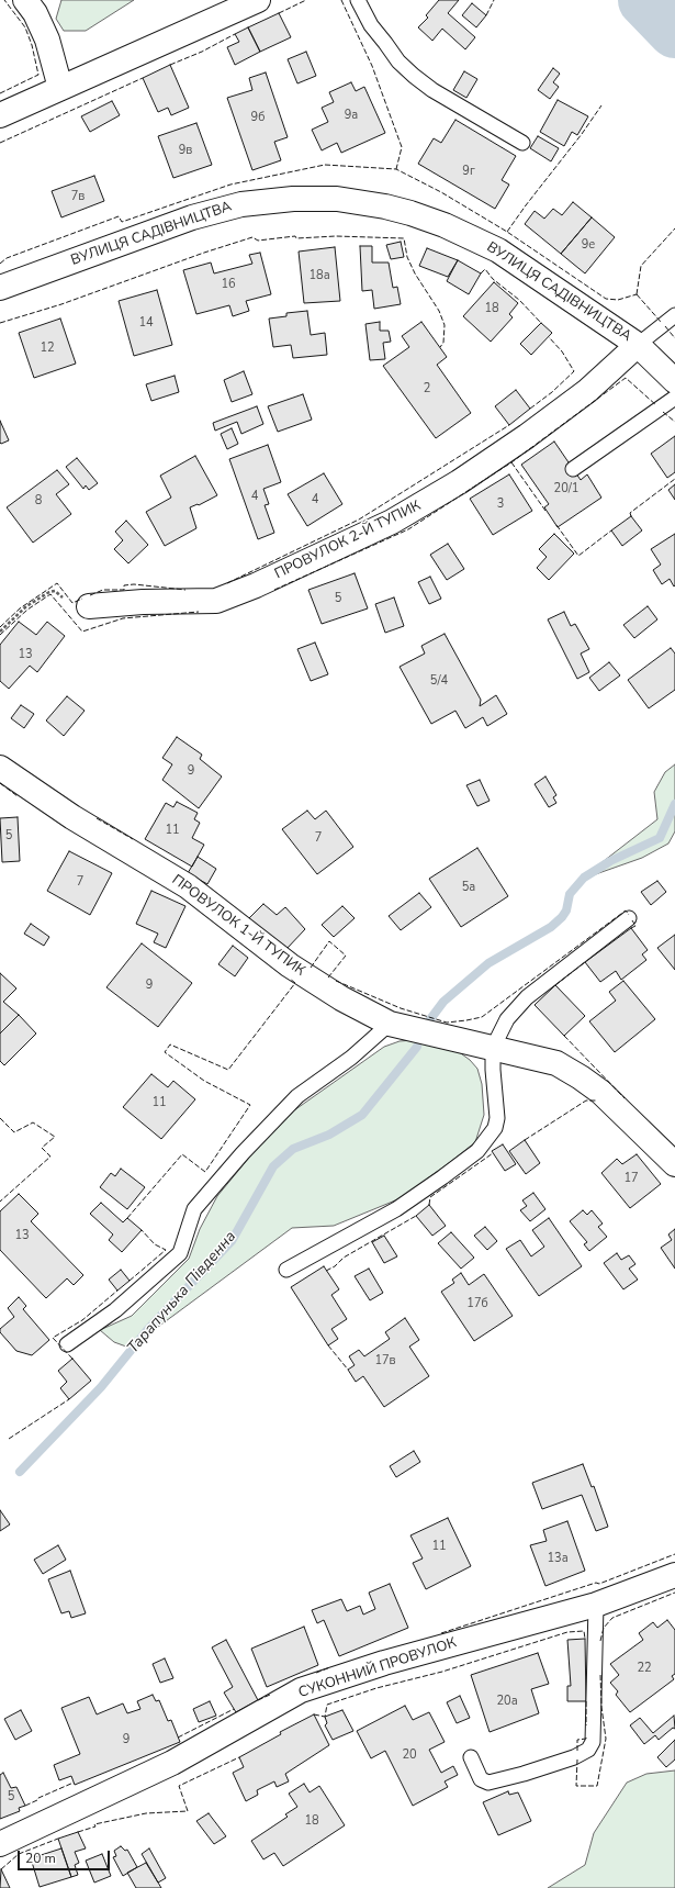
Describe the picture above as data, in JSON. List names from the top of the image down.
{
  "streets": {
    "street": [
      "ВУЛИЦЯ САДІВНИЦТВА",
      "ПРОВУЛОК 2-Й ТУПИК",
      "ПРОВУЛОК 1-Й ТУПИК",
      "СУКОННИЙ ПРОВУЛОК"
    ]
  },
  "crossings": [
    ["ВУЛИЦЯ САДІВНИЦТВА", "ПРОВУЛОК 2-Й ТУПИК"]
  ],
  "water": ["Тарапунька Південна"],
  "house_numbers": [
    "9а",
    "9б",
    "9в",
    "9г",
    "7в",
    "9е",
    "18а",
    "16",
    "18",
    "14",
    "12",
    "2",
    "20/1",
    "4",
    "4",
    "8",
    "3",
    "5",
    "13",
    "5/4",
    "9",
    "11",
    "5",
    "7",
    "7",
    "5а",
    "9",
    "11",
    "17",
    "13",
    "17б",
    "17в",
    "11",
    "13а",
    "22",
    "20а",
    "9",
    "20",
    "5",
    "18"
  ],
  "scale_bar": "20 m"
}
